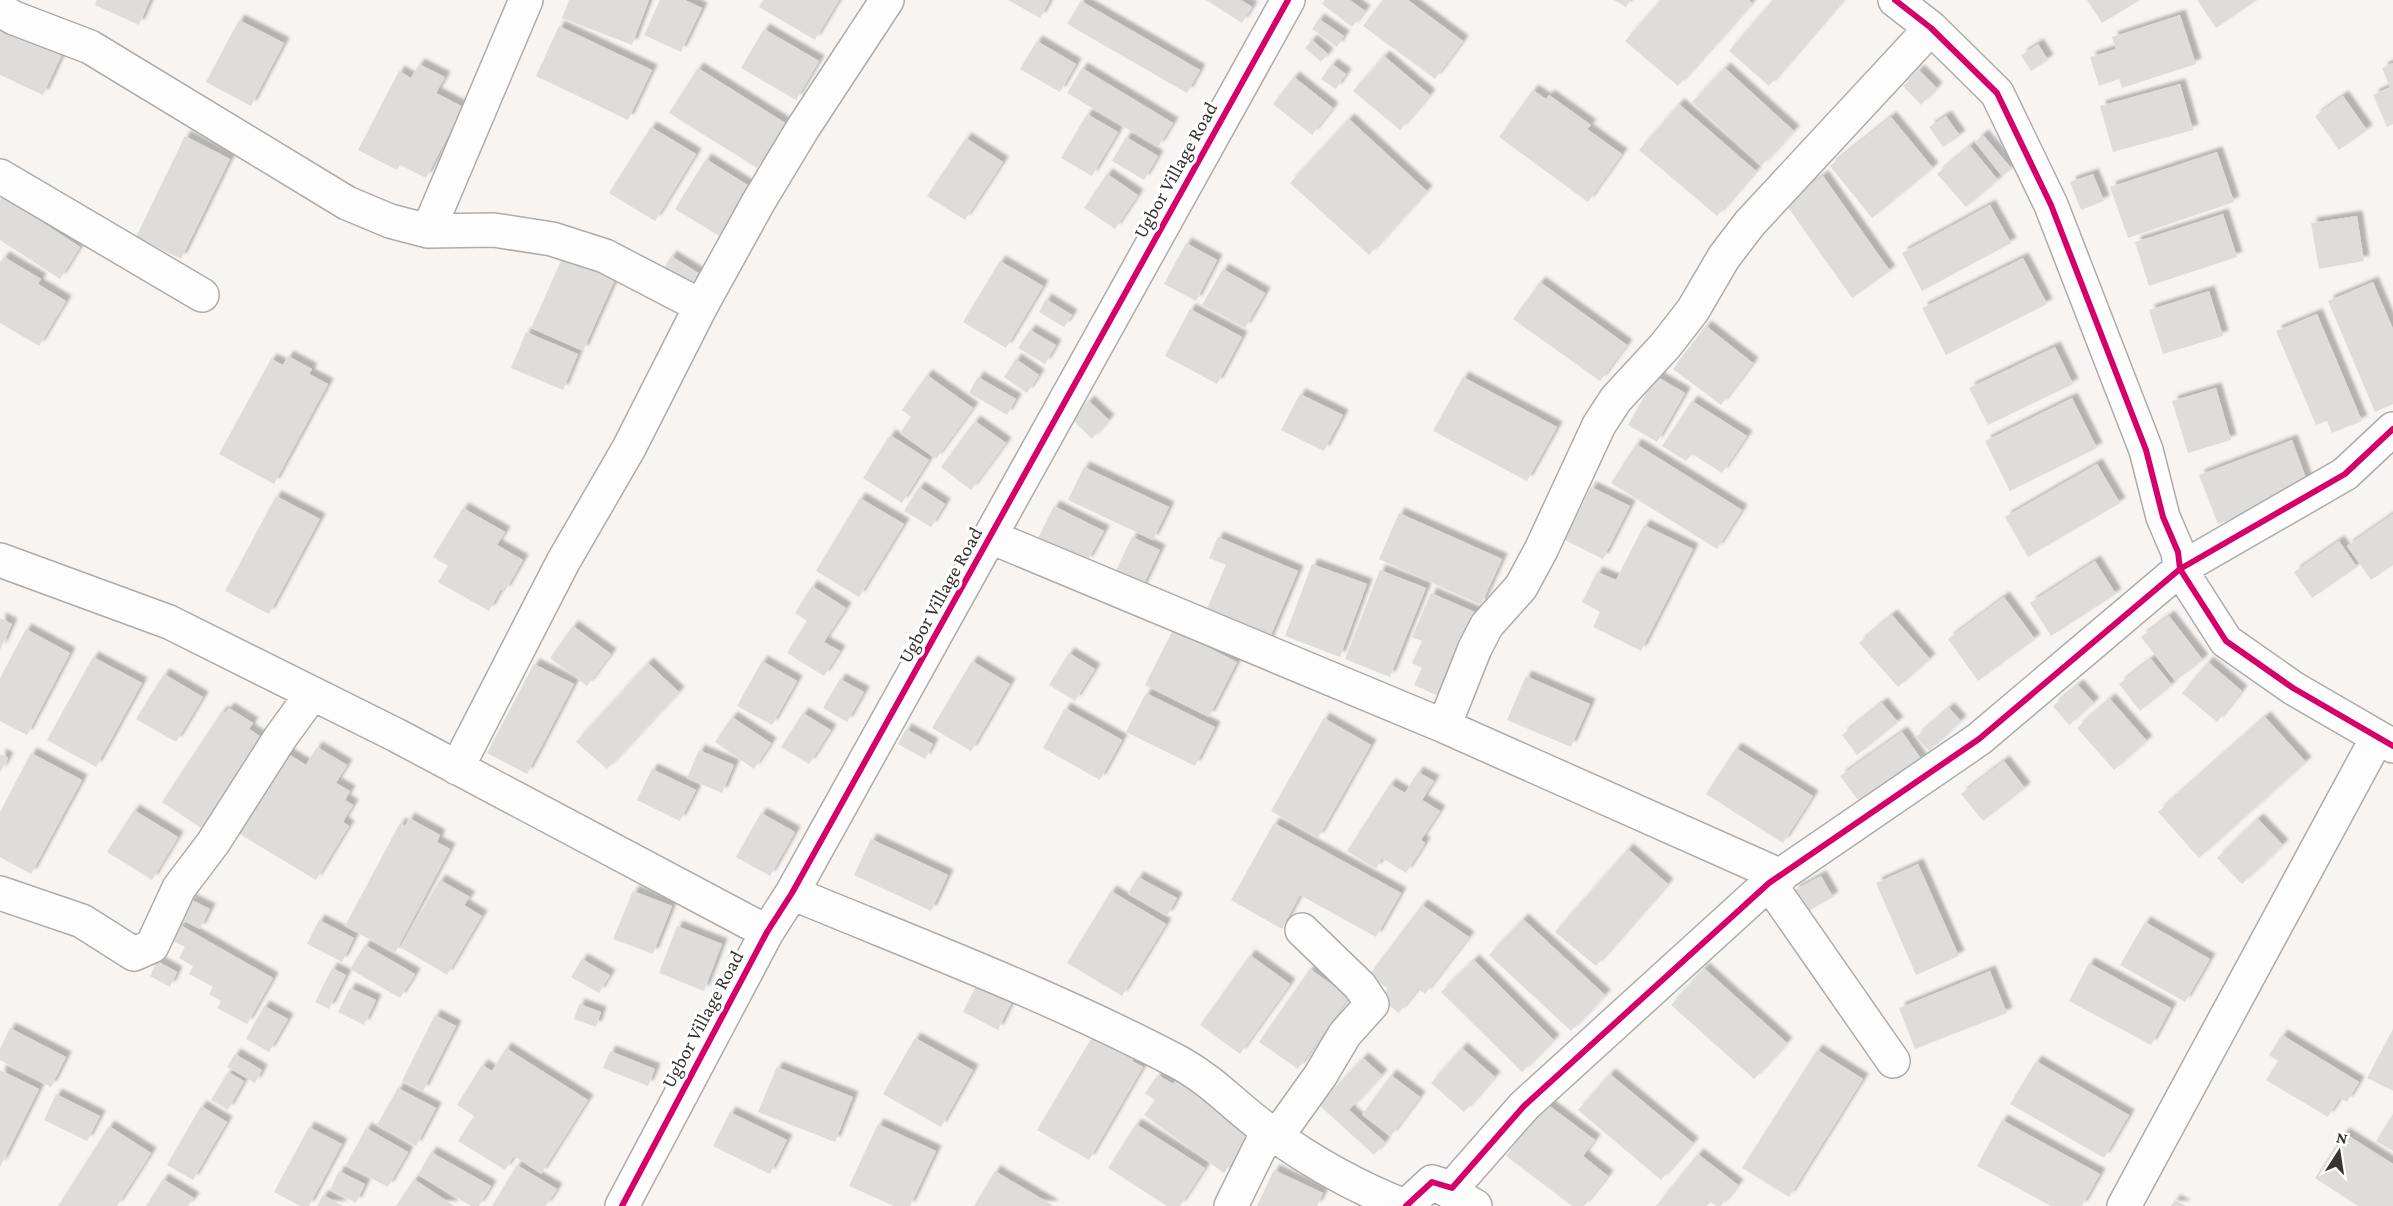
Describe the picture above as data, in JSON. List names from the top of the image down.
{
  "streets": {
    "street": ["Ugbor Village Road"]
  },
  "north": "top"
}
